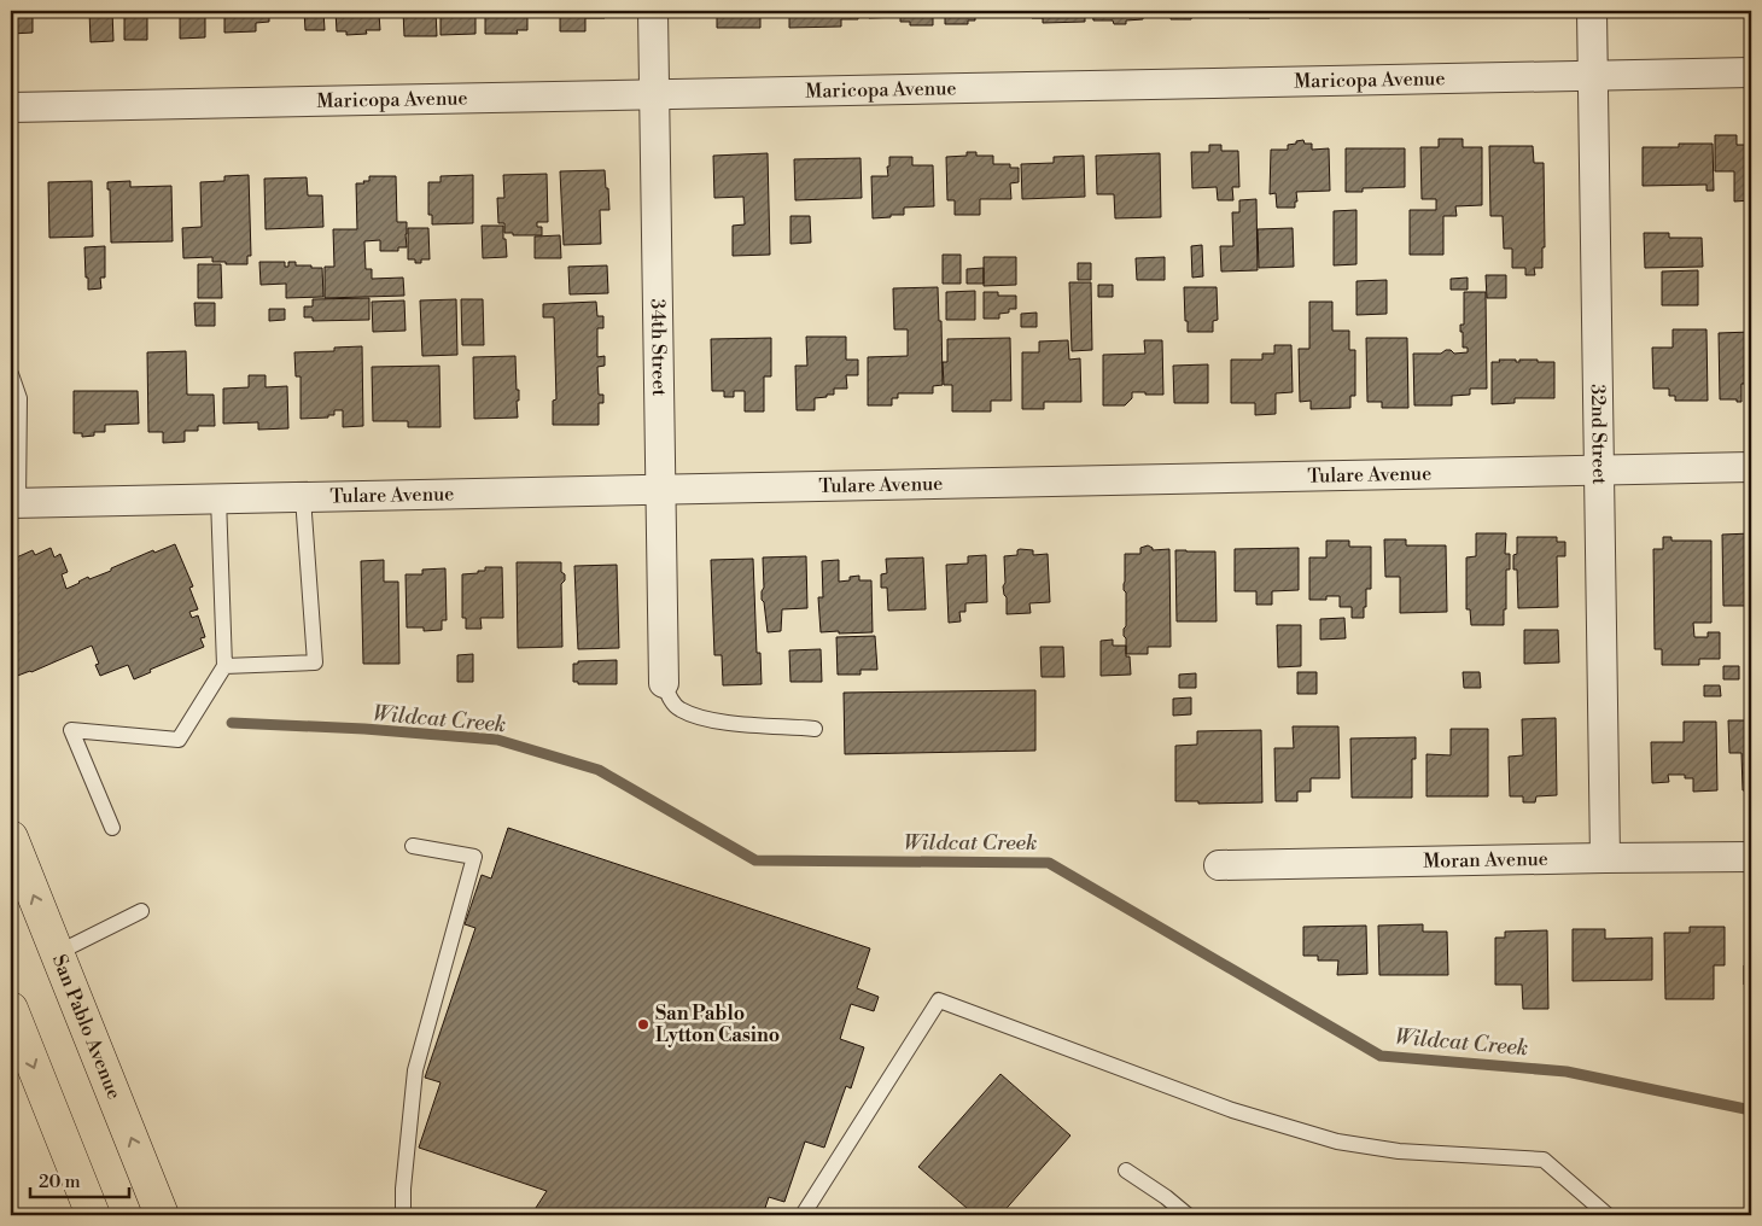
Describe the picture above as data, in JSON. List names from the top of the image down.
{
  "streets": {
    "main road": ["San Pablo Avenue"],
    "street": [
      "Maricopa Avenue",
      "34th Street",
      "32nd Street",
      "Tulare Avenue",
      "Moran Avenue"
    ]
  },
  "crossings": [
    ["Maricopa Avenue", "34th Street"],
    ["Maricopa Avenue", "32nd Street"],
    ["34th Street", "Tulare Avenue"],
    ["32nd Street", "Tulare Avenue"],
    ["32nd Street", "Moran Avenue"]
  ],
  "water": ["Wildcat Creek"],
  "places": ["San Pablo Lytton Casino"],
  "scale_bar": "20 m"
}
